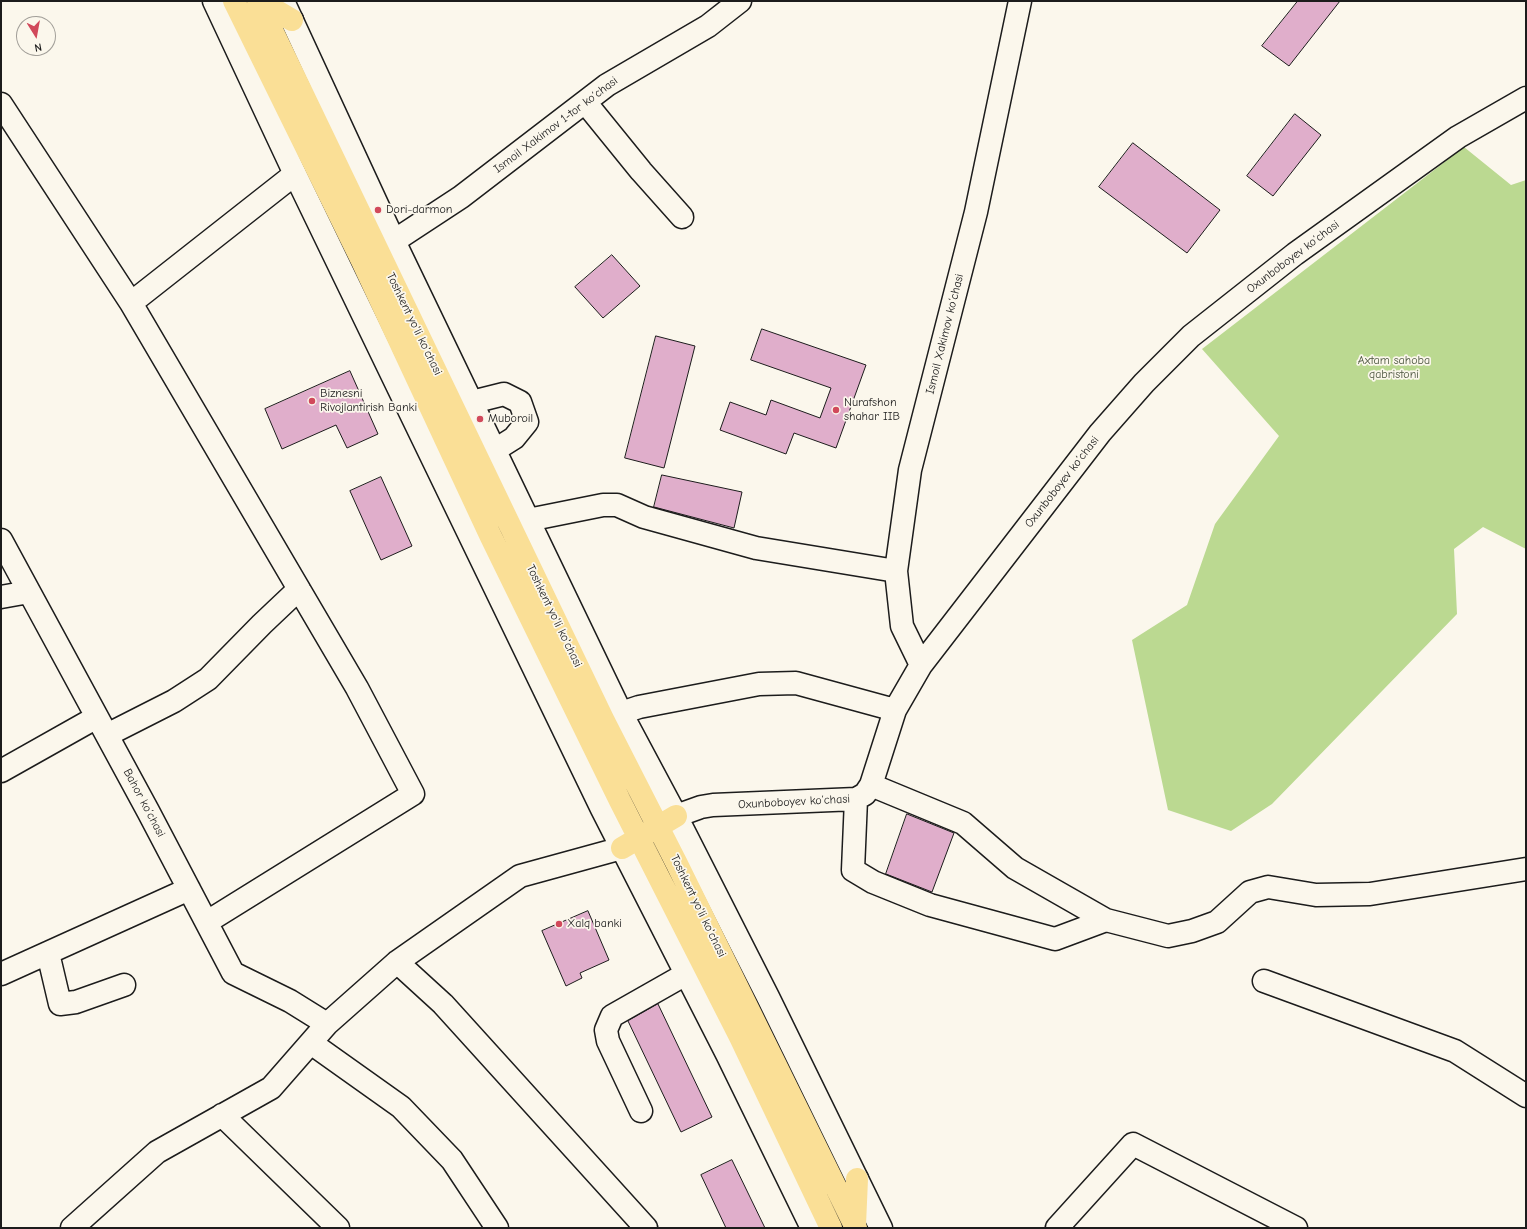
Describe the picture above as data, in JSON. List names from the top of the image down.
{
  "streets": {
    "main road": ["Oxunboboyev ko‘chasi", "Toshkent yo'li ko'chasi"],
    "street": ["Ismoil Xakimov 1-tor ko‘chasi", "Ismoil Xakimov ko‘chasi", "Bahor ko‘chasi"]
  },
  "crossings": [
    ["Oxunboboyev ko‘chasi", "Toshkent yo'li ko'chasi"],
    ["Oxunboboyev ko‘chasi", "Ismoil Xakimov ko‘chasi"]
  ],
  "parks": ["Axtam sahoba qabristoni"],
  "places": [
    "Dori-darmon",
    "Biznesni Rivojlantirish Banki",
    "Nurafshon shahar IIB",
    "Muboroil",
    "Xalq banki"
  ],
  "north": "bottom"
}
